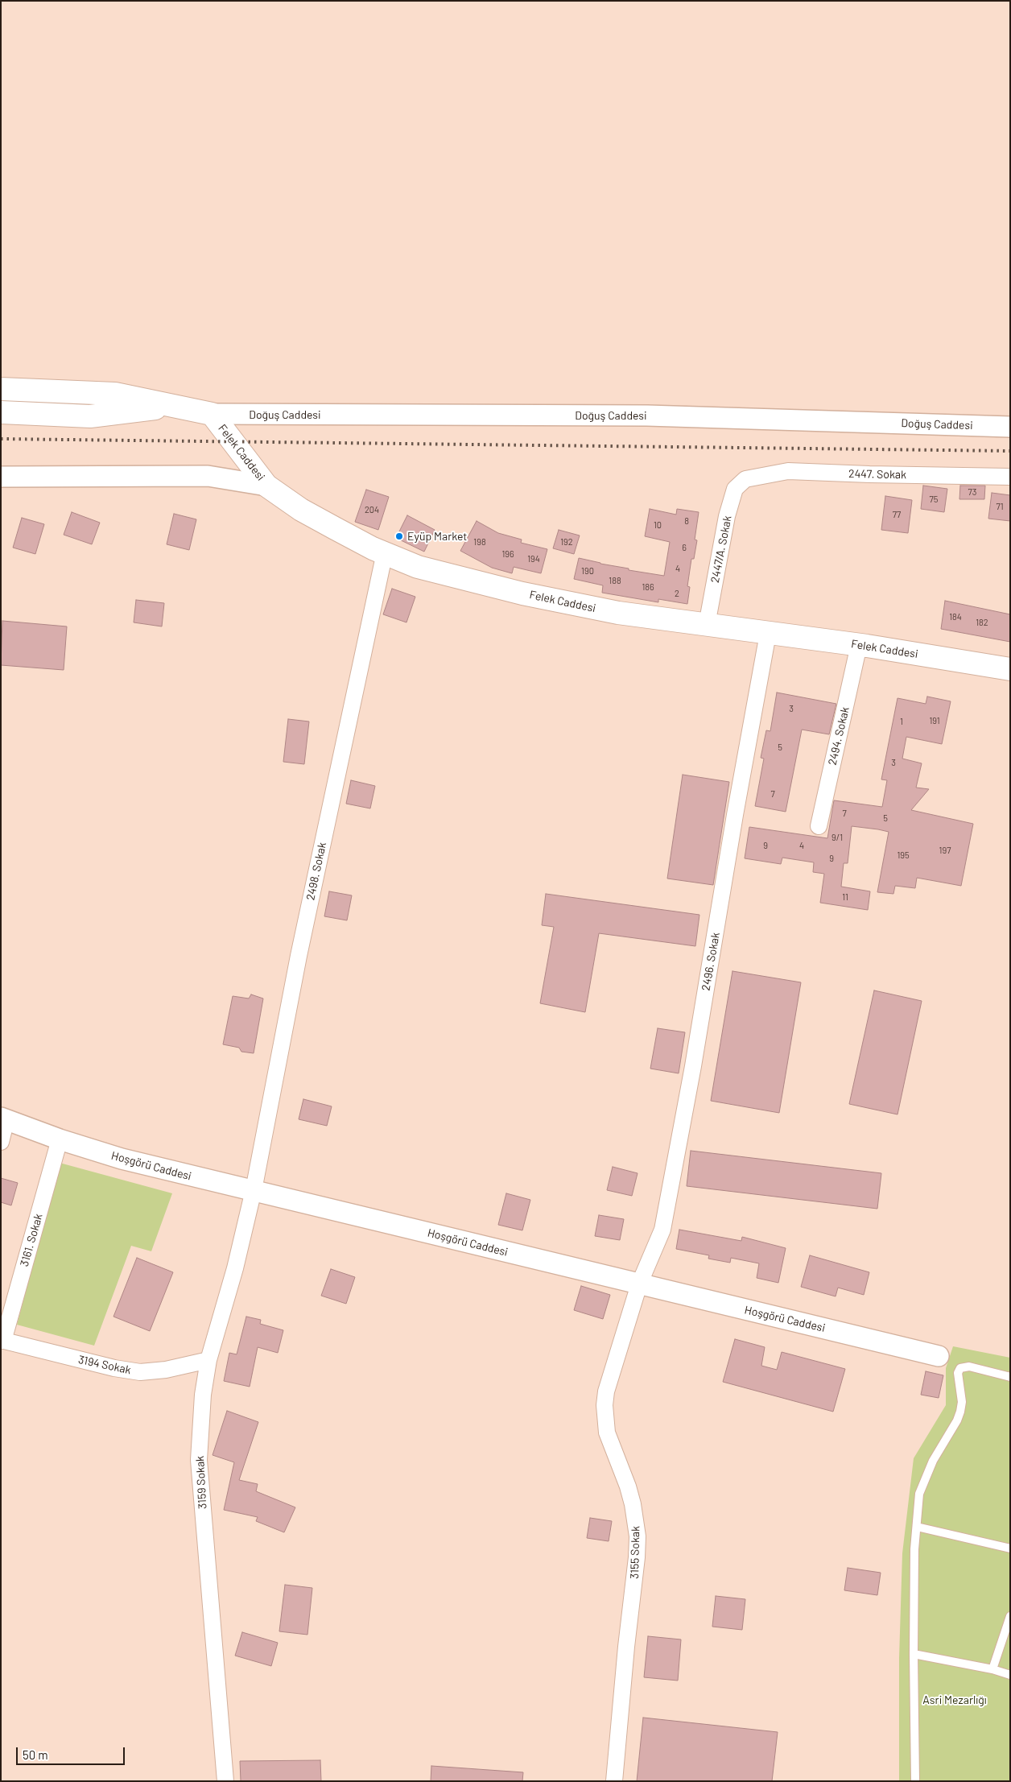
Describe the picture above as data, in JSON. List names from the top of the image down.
{
  "streets": {
    "main road": ["Felek Caddesi"],
    "street": [
      "Doğuş Caddesi",
      "2447. Sokak",
      "2447/A. Sokak",
      "2494. Sokak",
      "2498. Sokak",
      "2496. Sokak",
      "Hoşgörü Caddesi",
      "3161. Sokak",
      "3194 Sokak",
      "3159 Sokak",
      "3155 Sokak"
    ]
  },
  "crossings": [
    ["Doğuş Caddesi", "Felek Caddesi"],
    ["Felek Caddesi", "2447/A. Sokak"],
    ["Felek Caddesi", "2494. Sokak"],
    ["Felek Caddesi", "2498. Sokak"],
    ["Felek Caddesi", "2496. Sokak"],
    ["2447. Sokak", "2447/A. Sokak"],
    ["2498. Sokak", "Hoşgörü Caddesi"],
    ["2498. Sokak", "3159 Sokak"],
    ["2496. Sokak", "Hoşgörü Caddesi"],
    ["2496. Sokak", "3155 Sokak"],
    ["Hoşgörü Caddesi", "3161. Sokak"],
    ["Hoşgörü Caddesi", "3159 Sokak"],
    ["Hoşgörü Caddesi", "3155 Sokak"],
    ["3161. Sokak", "3194 Sokak"],
    ["3194 Sokak", "3159 Sokak"]
  ],
  "parks": ["Asri Mezarlığı"],
  "places": ["Eyüp Market"],
  "house_numbers": [
    "73",
    "75",
    "71",
    "204",
    "77",
    "8",
    "10",
    "198",
    "192",
    "6",
    "196",
    "194",
    "4",
    "190",
    "188",
    "186",
    "2",
    "184",
    "182",
    "3",
    "191",
    "1",
    "5",
    "3",
    "7",
    "7",
    "5",
    "9/1",
    "9",
    "4",
    "197",
    "195",
    "9",
    "11"
  ],
  "scale_bar": "50 m"
}
